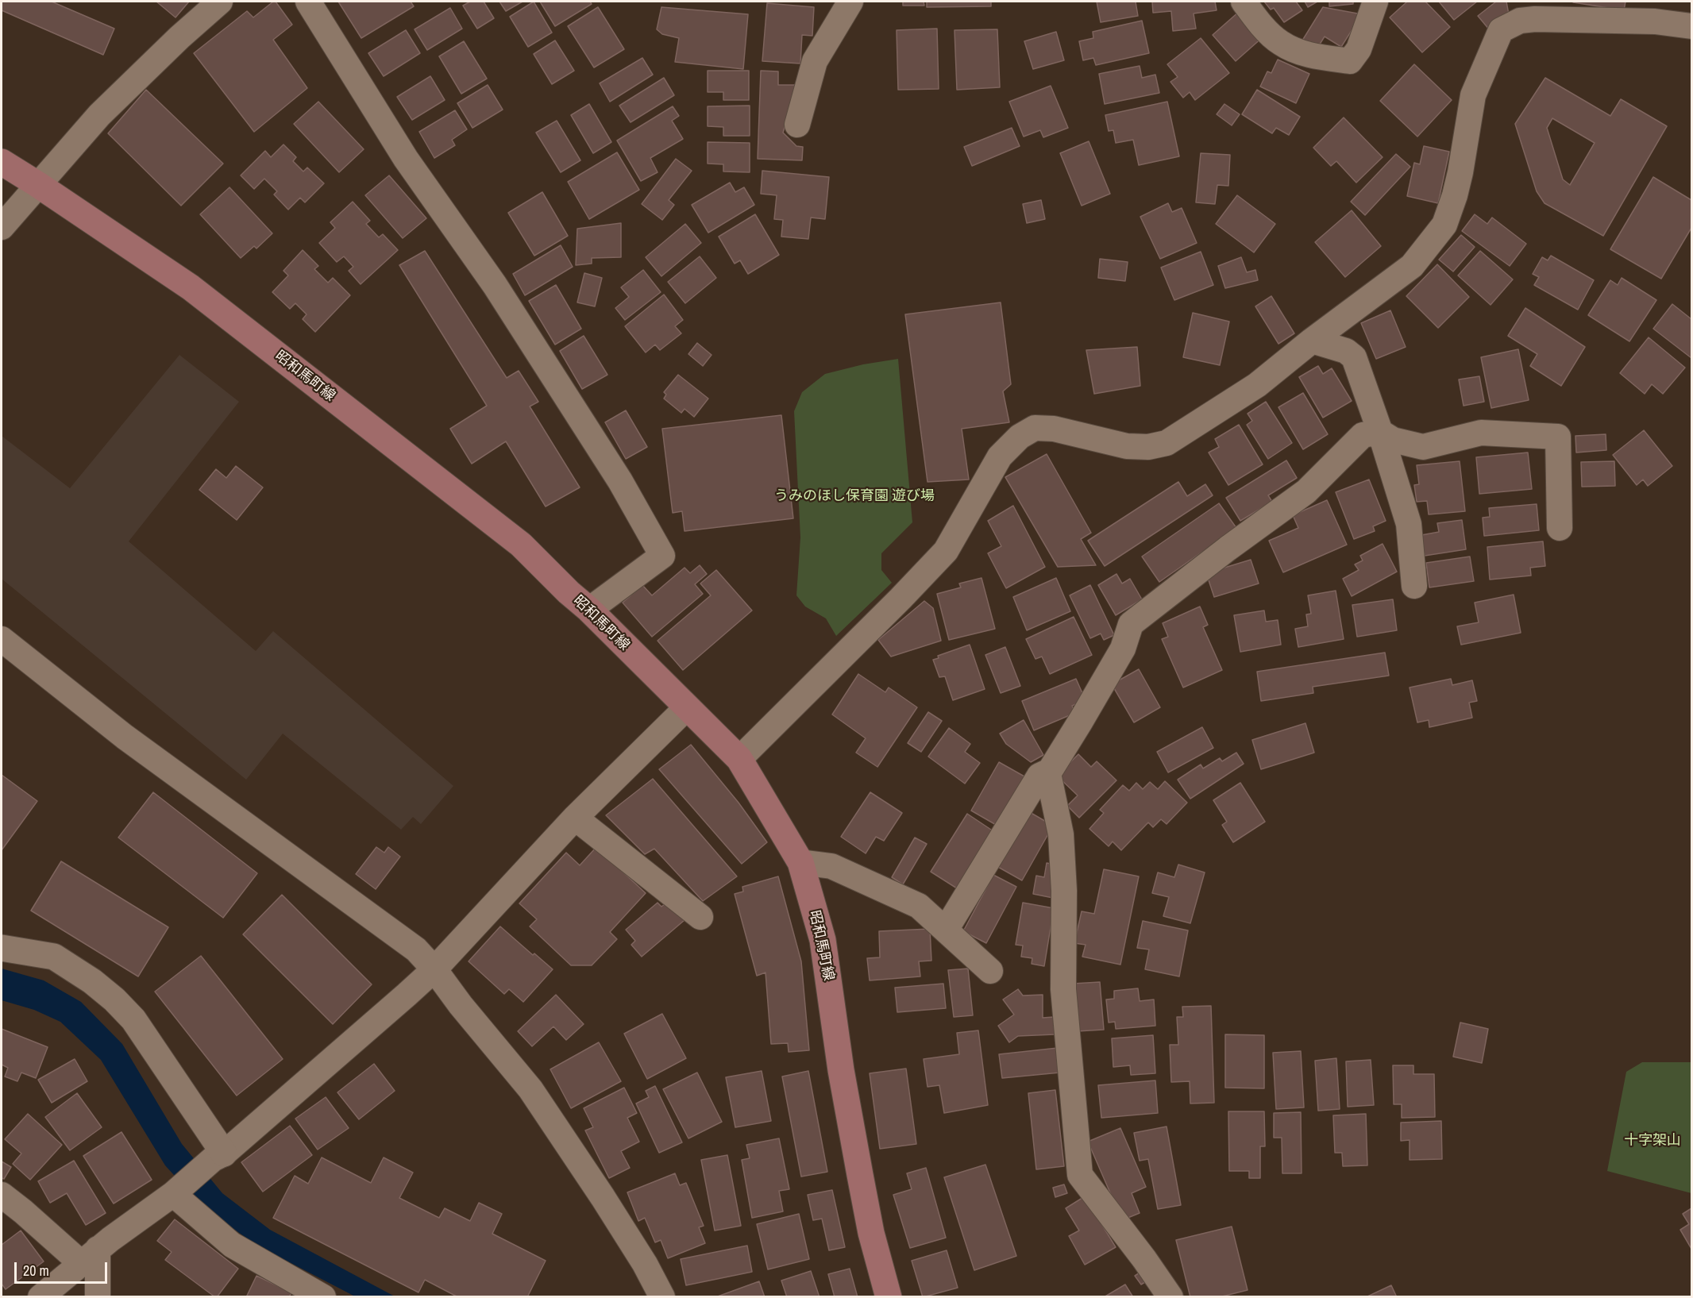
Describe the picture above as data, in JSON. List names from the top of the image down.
{
  "streets": {
    "main road": ["昭和馬町線"]
  },
  "parks": ["うみのほし保育園 遊び場", "十字架山"],
  "scale_bar": "20 m"
}
